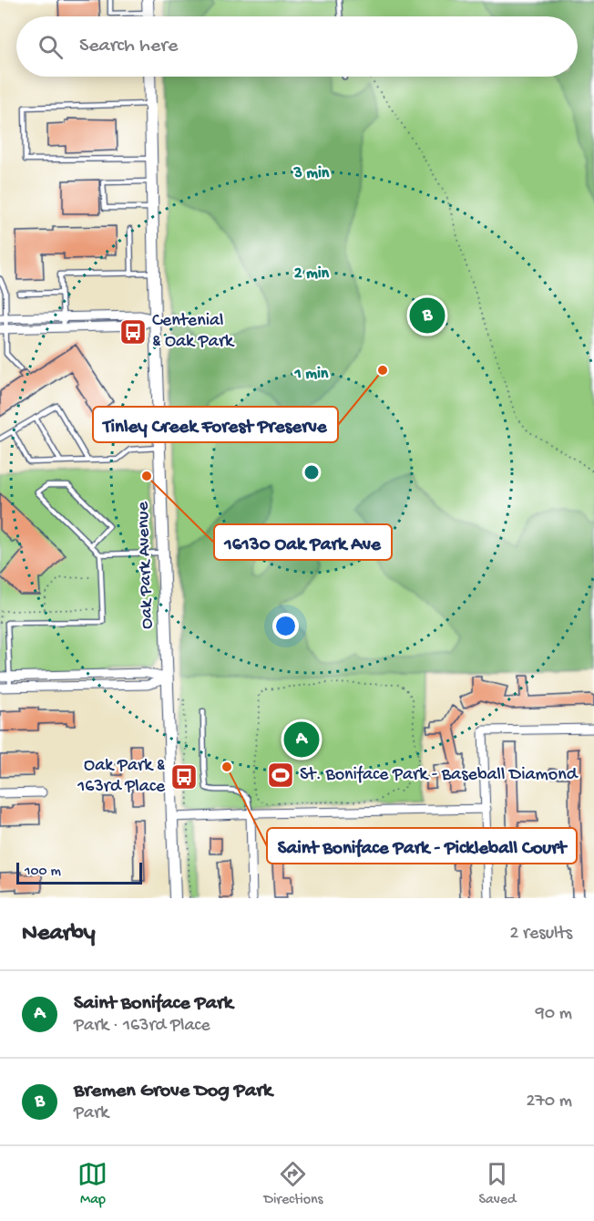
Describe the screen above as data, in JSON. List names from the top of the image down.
{
  "streets": {
    "street": ["Oak Park Avenue"]
  },
  "places": {
    "bus stop": ["Centenial & Oak Park", "Oak Park & 163rd Place"],
    "other": ["Tinley Creek Forest Preserve", "16130 Oak Park Ave", "Saint Boniface Park - Pickleball Court"],
    "sports": ["St. Boniface Park - Baseball Diamond"]
  },
  "scale_bar": "100 m",
  "page": {
    "search": "Search here",
    "pins": ["B", "A"],
    "scale": "100 m",
    "heading": ["Nearby", "2 results"],
    "list": [
      {
        "mark": "A",
        "name": "Saint Boniface Park",
        "note": "Park · 163rd Place",
        "value": "90 m"
      },
      {
        "mark": "B",
        "name": "Bremen Grove Dog Park",
        "note": "Park",
        "value": "270 m"
      }
    ],
    "nav": ["Map", "Directions", "Saved"]
  },
  "rings": ["3 min", "2 min", "1 min"]
}
